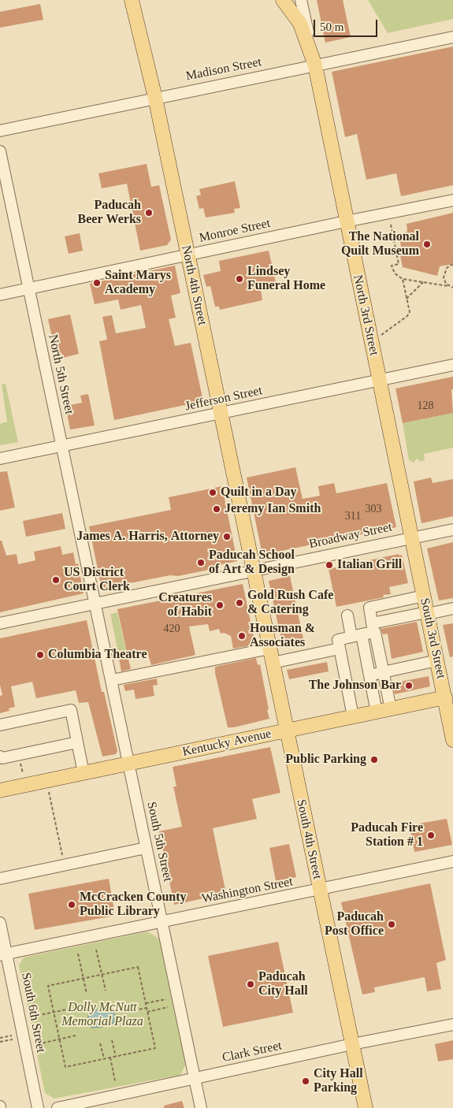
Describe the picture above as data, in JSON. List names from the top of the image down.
{
  "streets": {
    "main road": [
      "North 4th Street",
      "North 3rd Street",
      "South 3rd Street",
      "Kentucky Avenue",
      "South 4th Street"
    ],
    "street": [
      "Madison Street",
      "Monroe Street",
      "North 5th Street",
      "Jefferson Street",
      "Broadway Street",
      "South 5th Street",
      "Washington Street",
      "South 6th Street",
      "Clark Street"
    ]
  },
  "crossings": [
    ["Madison Street", "North 4th Street"],
    ["Madison Street", "North 3rd Street"],
    ["Monroe Street", "North 4th Street"],
    ["Monroe Street", "North 3rd Street"],
    ["Monroe Street", "North 5th Street"],
    ["North 4th Street", "Jefferson Street"],
    ["North 4th Street", "Broadway Street"],
    ["North 4th Street", "South 4th Street"],
    ["North 3rd Street", "Jefferson Street"],
    ["North 3rd Street", "Broadway Street"],
    ["North 3rd Street", "South 3rd Street"],
    ["North 5th Street", "Jefferson Street"],
    ["North 5th Street", "Broadway Street"],
    ["North 5th Street", "South 5th Street"],
    ["Broadway Street", "South 3rd Street"],
    ["Broadway Street", "South 4th Street"],
    ["Broadway Street", "South 5th Street"],
    ["South 3rd Street", "Kentucky Avenue"],
    ["Kentucky Avenue", "South 4th Street"],
    ["Kentucky Avenue", "South 5th Street"],
    ["South 4th Street", "Washington Street"],
    ["South 4th Street", "Clark Street"],
    ["South 5th Street", "Washington Street"],
    ["South 5th Street", "Clark Street"],
    ["Washington Street", "South 6th Street"]
  ],
  "parks": ["Dolly McNutt Memorial Plaza"],
  "places": [
    "Paducah Beer Werks",
    "The National Quilt Museum",
    "Lindsey Funeral Home",
    "Saint Marys Academy",
    "Quilt in a Day",
    "Jeremy Ian Smith",
    "James A. Harris, Attorney",
    "Paducah School of Art & Design",
    "Italian Grill",
    "US District Court Clerk",
    "Gold Rush Cafe & Catering",
    "Creatures of Habit",
    "Housman & Associates",
    "Columbia Theatre",
    "The Johnson Bar",
    "Public Parking",
    "Paducah Fire Station # 1",
    "McCracken County Public Library",
    "Paducah Post Office",
    "Paducah City Hall",
    "City Hall Parking"
  ],
  "house_numbers": [
    "128",
    "303",
    "311",
    "420"
  ],
  "scale_bar": "50 m"
}
